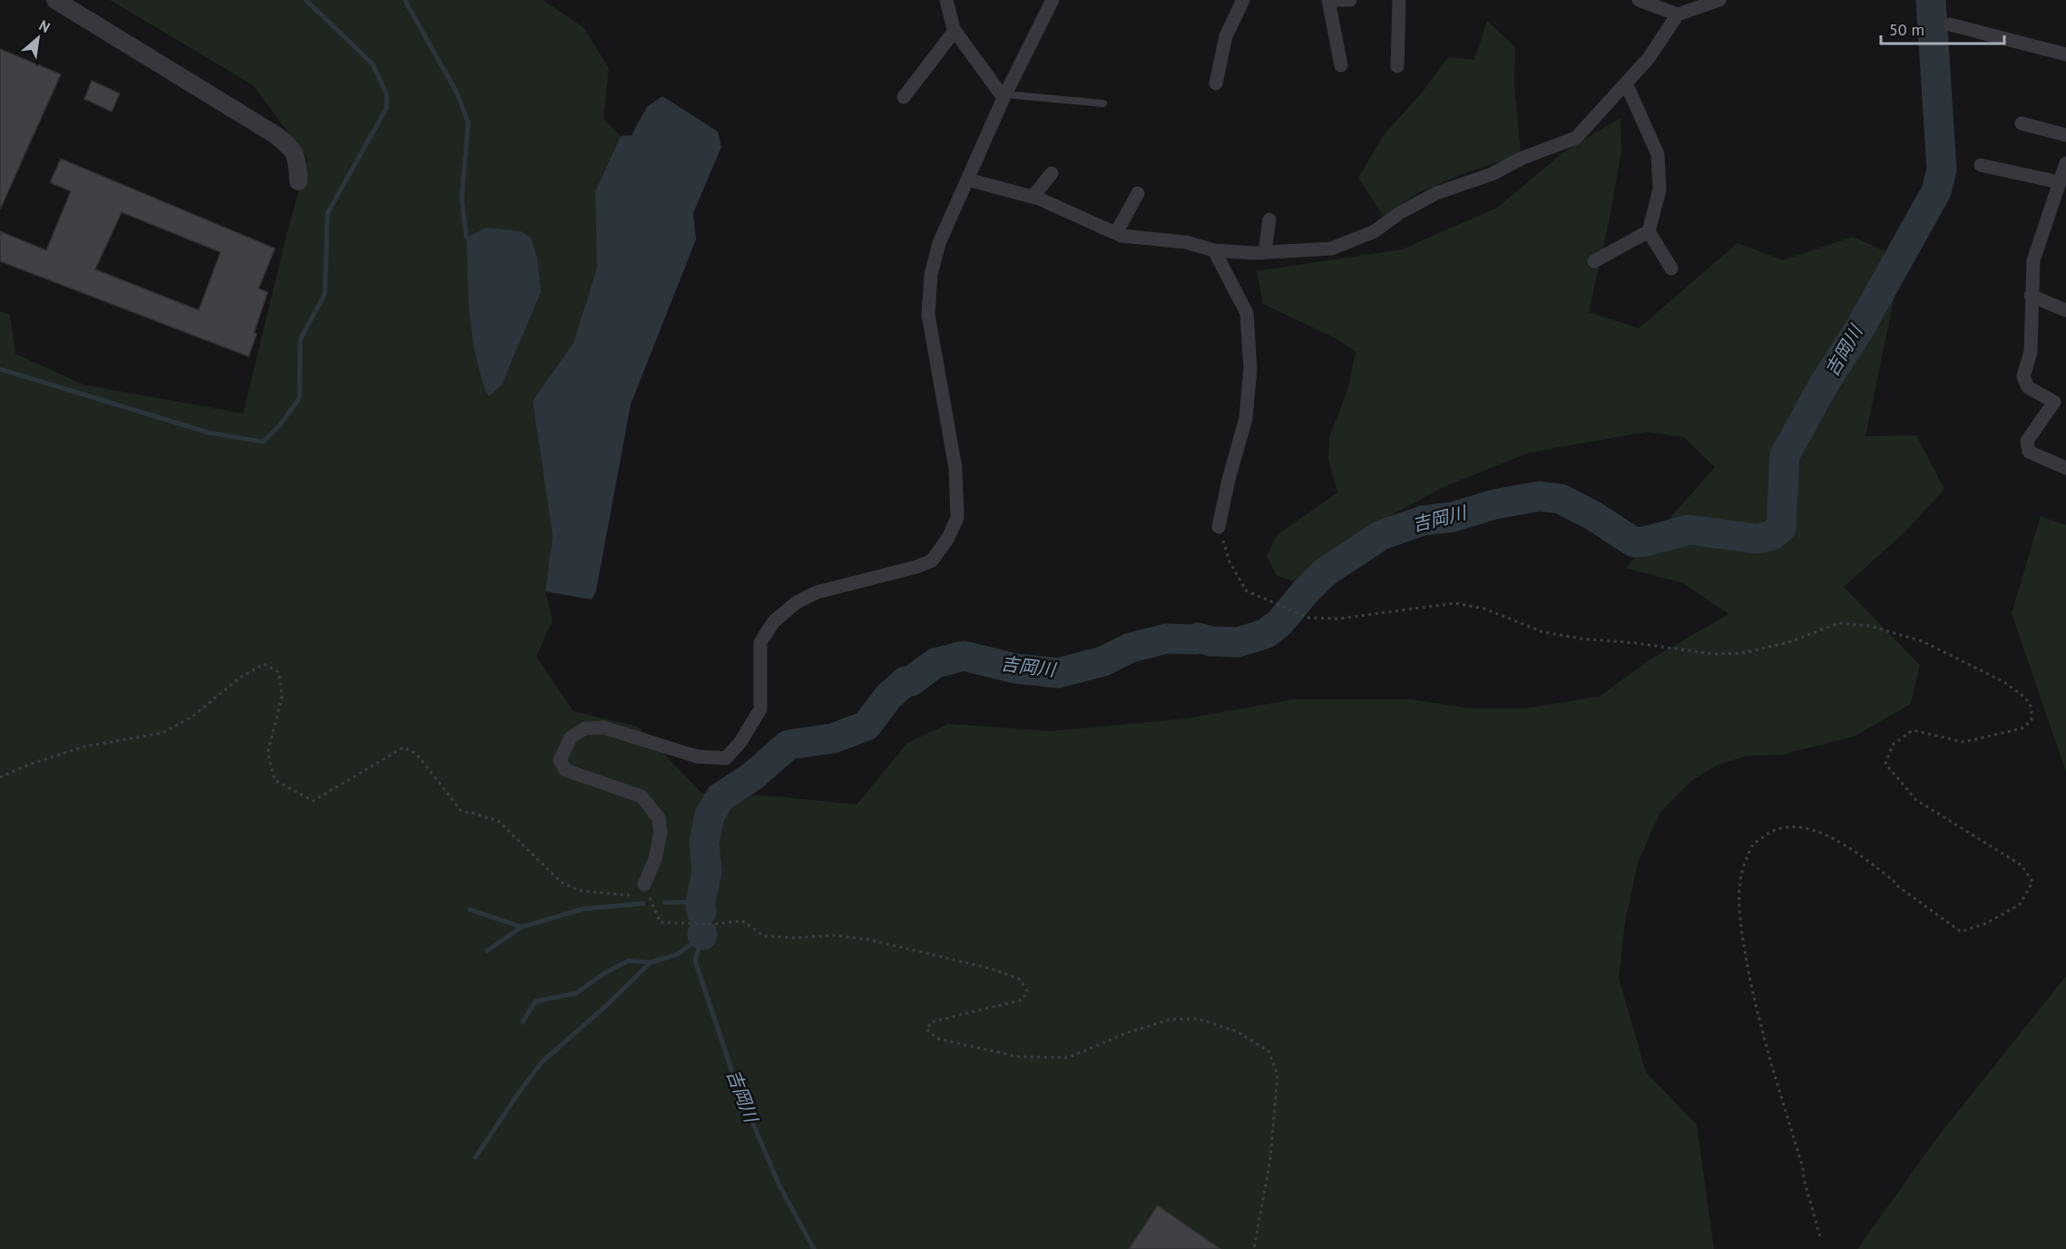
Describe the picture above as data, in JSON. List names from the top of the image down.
{
  "water": ["吉岡川"],
  "scale_bar": "50 m",
  "north": "top right"
}
